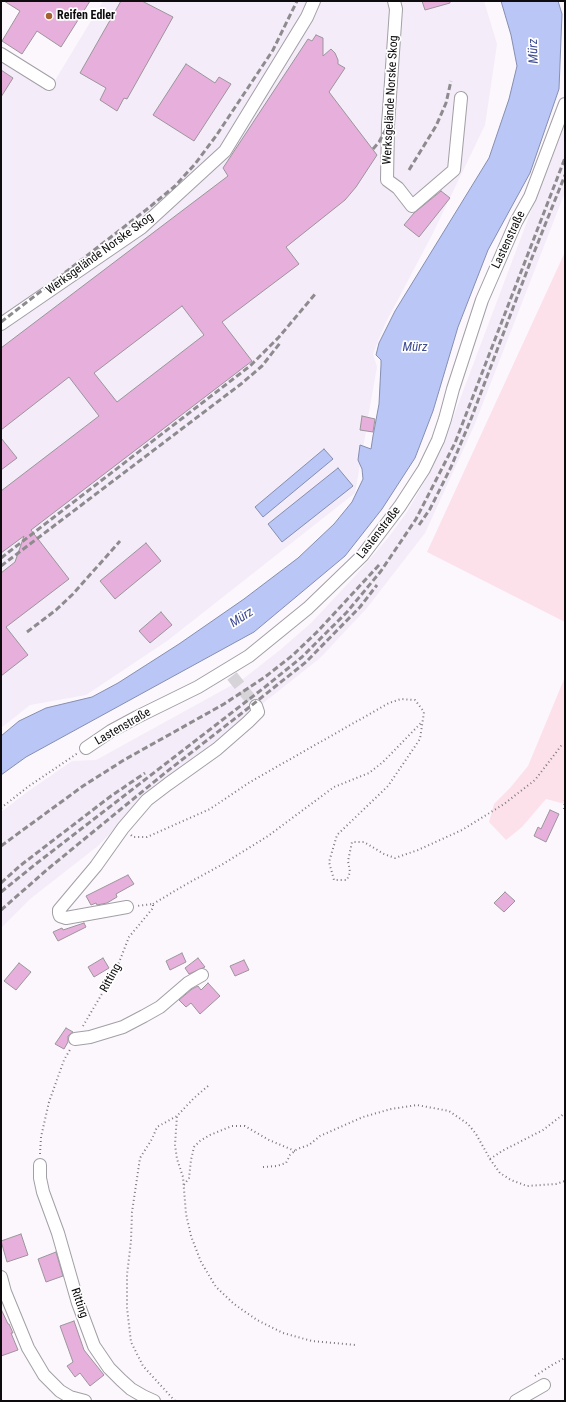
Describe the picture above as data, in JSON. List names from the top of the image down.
{
  "streets": {
    "street": ["Werksgelände Norske Skog", "Lastenstraße", "Ritting"]
  },
  "water": ["Mürz"],
  "places": ["Reifen Edler"]
}
